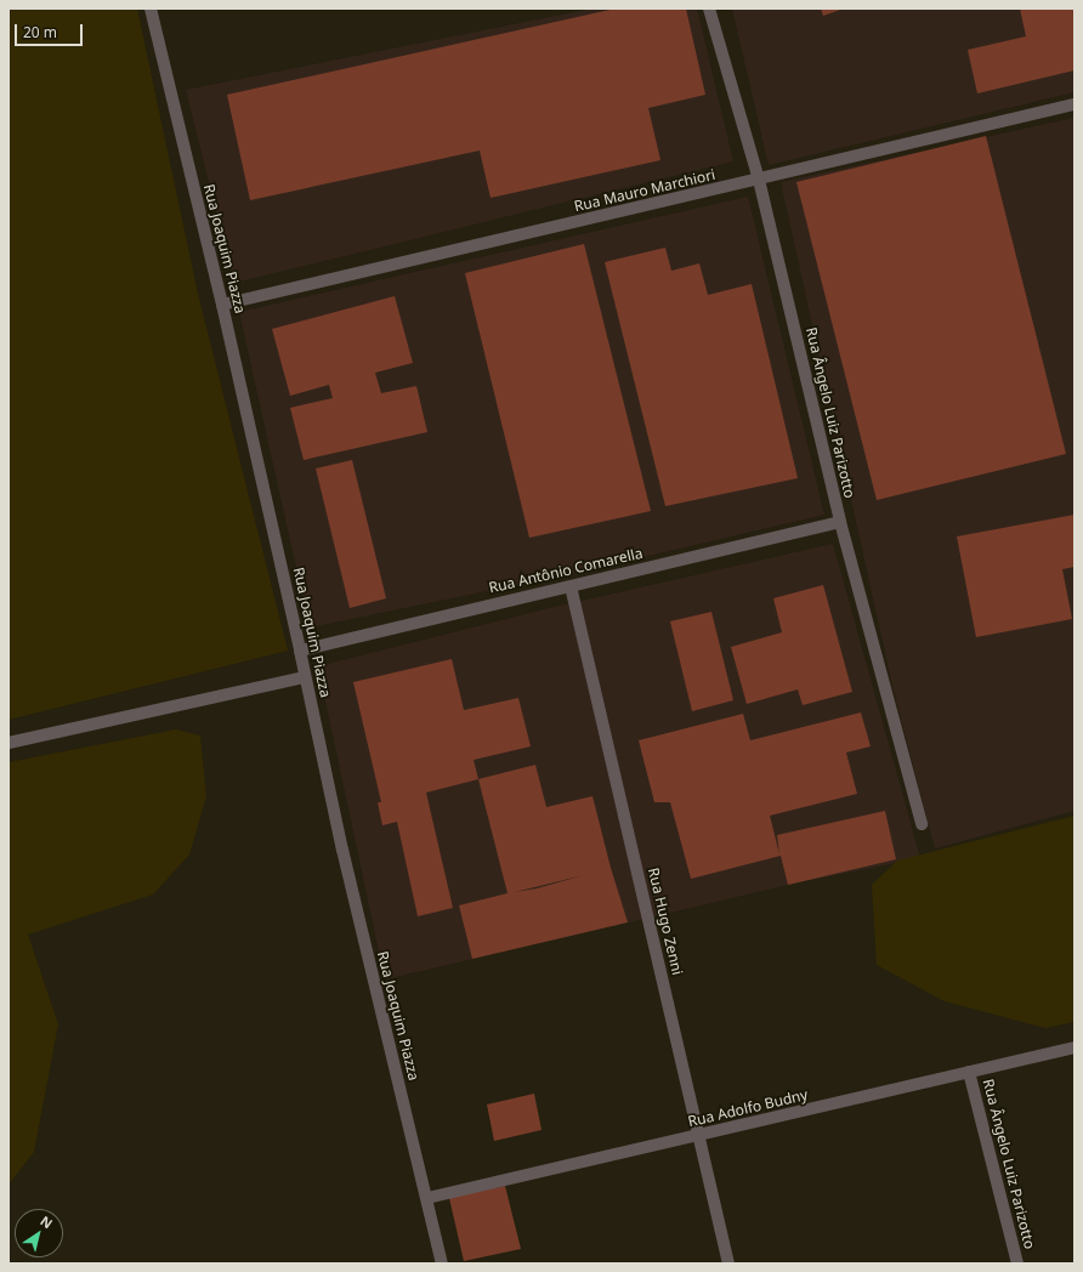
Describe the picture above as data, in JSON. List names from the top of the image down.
{
  "streets": {
    "street": [
      "Rua Mauro Marchiori",
      "Rua Joaquim Piazza",
      "Rua Ângelo Luiz Parizotto",
      "Rua Antônio Comarella",
      "Rua Hugo Zenni",
      "Rua Adolfo Budny"
    ]
  },
  "crossings": [
    ["Rua Mauro Marchiori", "Rua Joaquim Piazza"],
    ["Rua Mauro Marchiori", "Rua Ângelo Luiz Parizotto"],
    ["Rua Joaquim Piazza", "Rua Antônio Comarella"],
    ["Rua Joaquim Piazza", "Rua Adolfo Budny"],
    ["Rua Ângelo Luiz Parizotto", "Rua Antônio Comarella"],
    ["Rua Ângelo Luiz Parizotto", "Rua Adolfo Budny"],
    ["Rua Antônio Comarella", "Rua Hugo Zenni"],
    ["Rua Hugo Zenni", "Rua Adolfo Budny"]
  ],
  "scale_bar": "20 m",
  "north": "top right"
}
